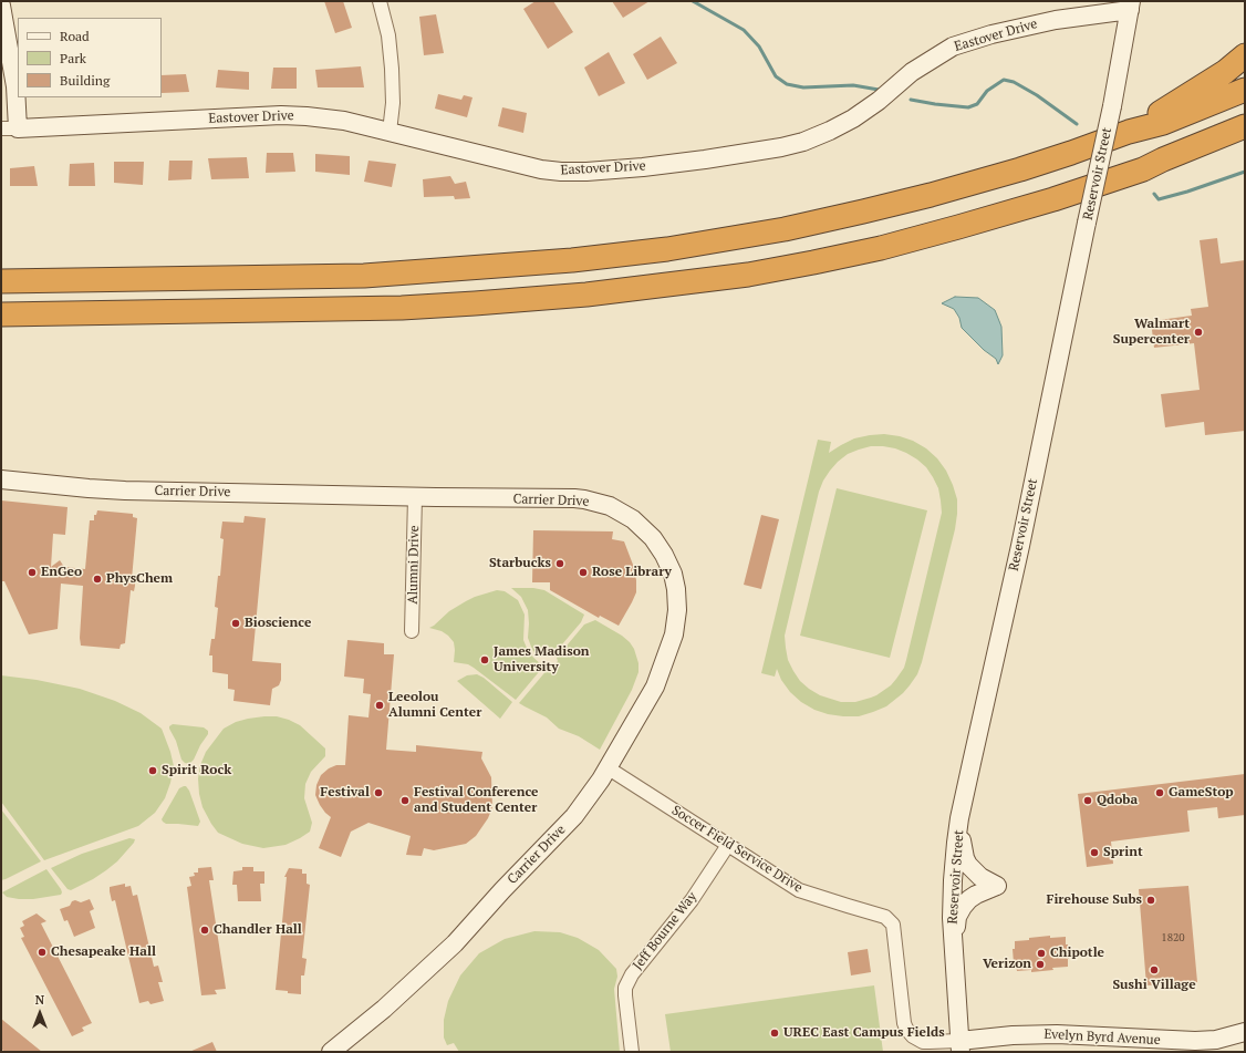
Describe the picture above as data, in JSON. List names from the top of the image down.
{
  "streets": {
    "street": [
      "Eastover Drive",
      "Reservoir Street",
      "Carrier Drive",
      "Alumni Drive",
      "Soccer Field Service Drive",
      "Jeff Bourne Way",
      "Evelyn Byrd Avenue"
    ]
  },
  "crossings": [
    ["Eastover Drive", "Reservoir Street"],
    ["Reservoir Street", "Soccer Field Service Drive"],
    ["Reservoir Street", "Evelyn Byrd Avenue"],
    ["Carrier Drive", "Alumni Drive"],
    ["Carrier Drive", "Soccer Field Service Drive"],
    ["Soccer Field Service Drive", "Jeff Bourne Way"],
    ["Soccer Field Service Drive", "Evelyn Byrd Avenue"]
  ],
  "places": [
    "Walmart Supercenter",
    "Starbucks",
    "EnGeo",
    "Rose Library",
    "PhysChem",
    "Bioscience",
    "James Madison University",
    "Leeolou Alumni Center",
    "Spirit Rock",
    "Festival",
    "GameStop",
    "Festival Conference and Student Center",
    "Qdoba",
    "Sprint",
    "Firehouse Subs",
    "Chandler Hall",
    "Chesapeake Hall",
    "Chipotle",
    "Verizon",
    "Sushi Village",
    "UREC East Campus Fields"
  ],
  "house_numbers": ["1820"],
  "legend": ["Road", "Park", "Building"],
  "north": "top"
}
